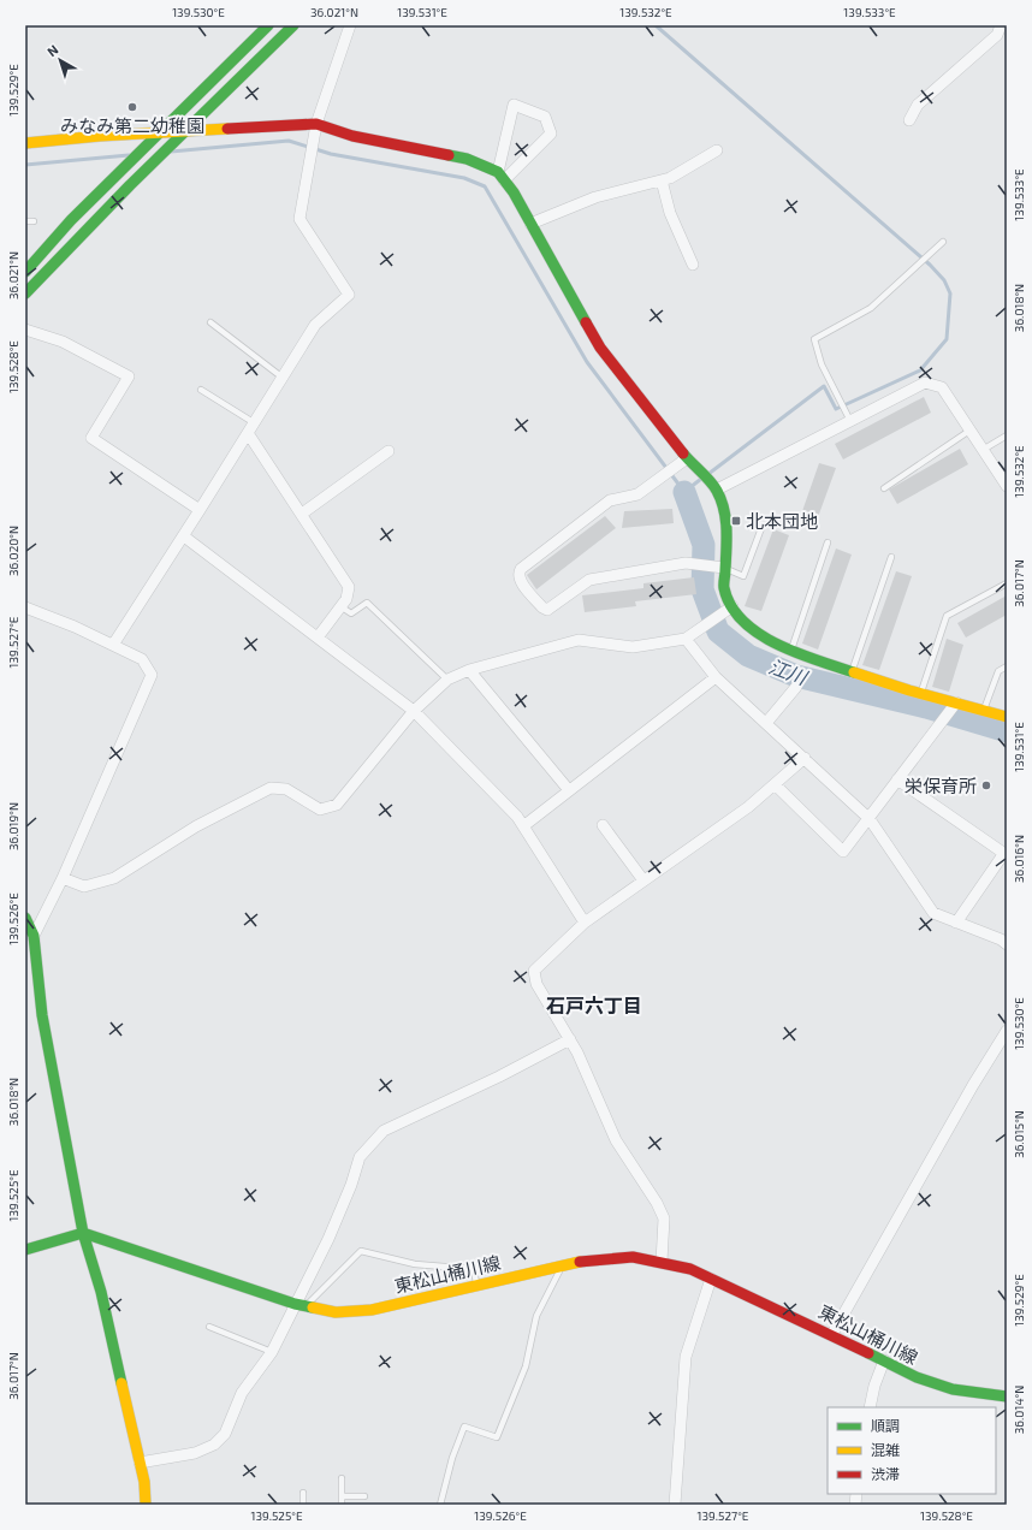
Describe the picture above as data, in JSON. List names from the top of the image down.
{
  "streets": {
    "street": ["東松山桶川線"]
  },
  "districts": ["石戸六丁目"],
  "water": ["江川"],
  "places": {
    "other": ["みなみ第二幼稚園", "栄保育所"],
    "transit": ["北本団地"]
  },
  "legend": ["順調", "混雑", "渋滞"],
  "north": "top left",
  "coordinates": [
    "139.530°E",
    "36.021°N",
    "139.531°E",
    "139.532°E",
    "139.533°E",
    "139.529°E",
    "36.018°N",
    "139.528°E",
    "36.020°N",
    "36.017°N",
    "139.527°E",
    "36.019°N",
    "36.016°N",
    "139.526°E",
    "36.015°N",
    "139.525°E",
    "36.014°N"
  ]
}
